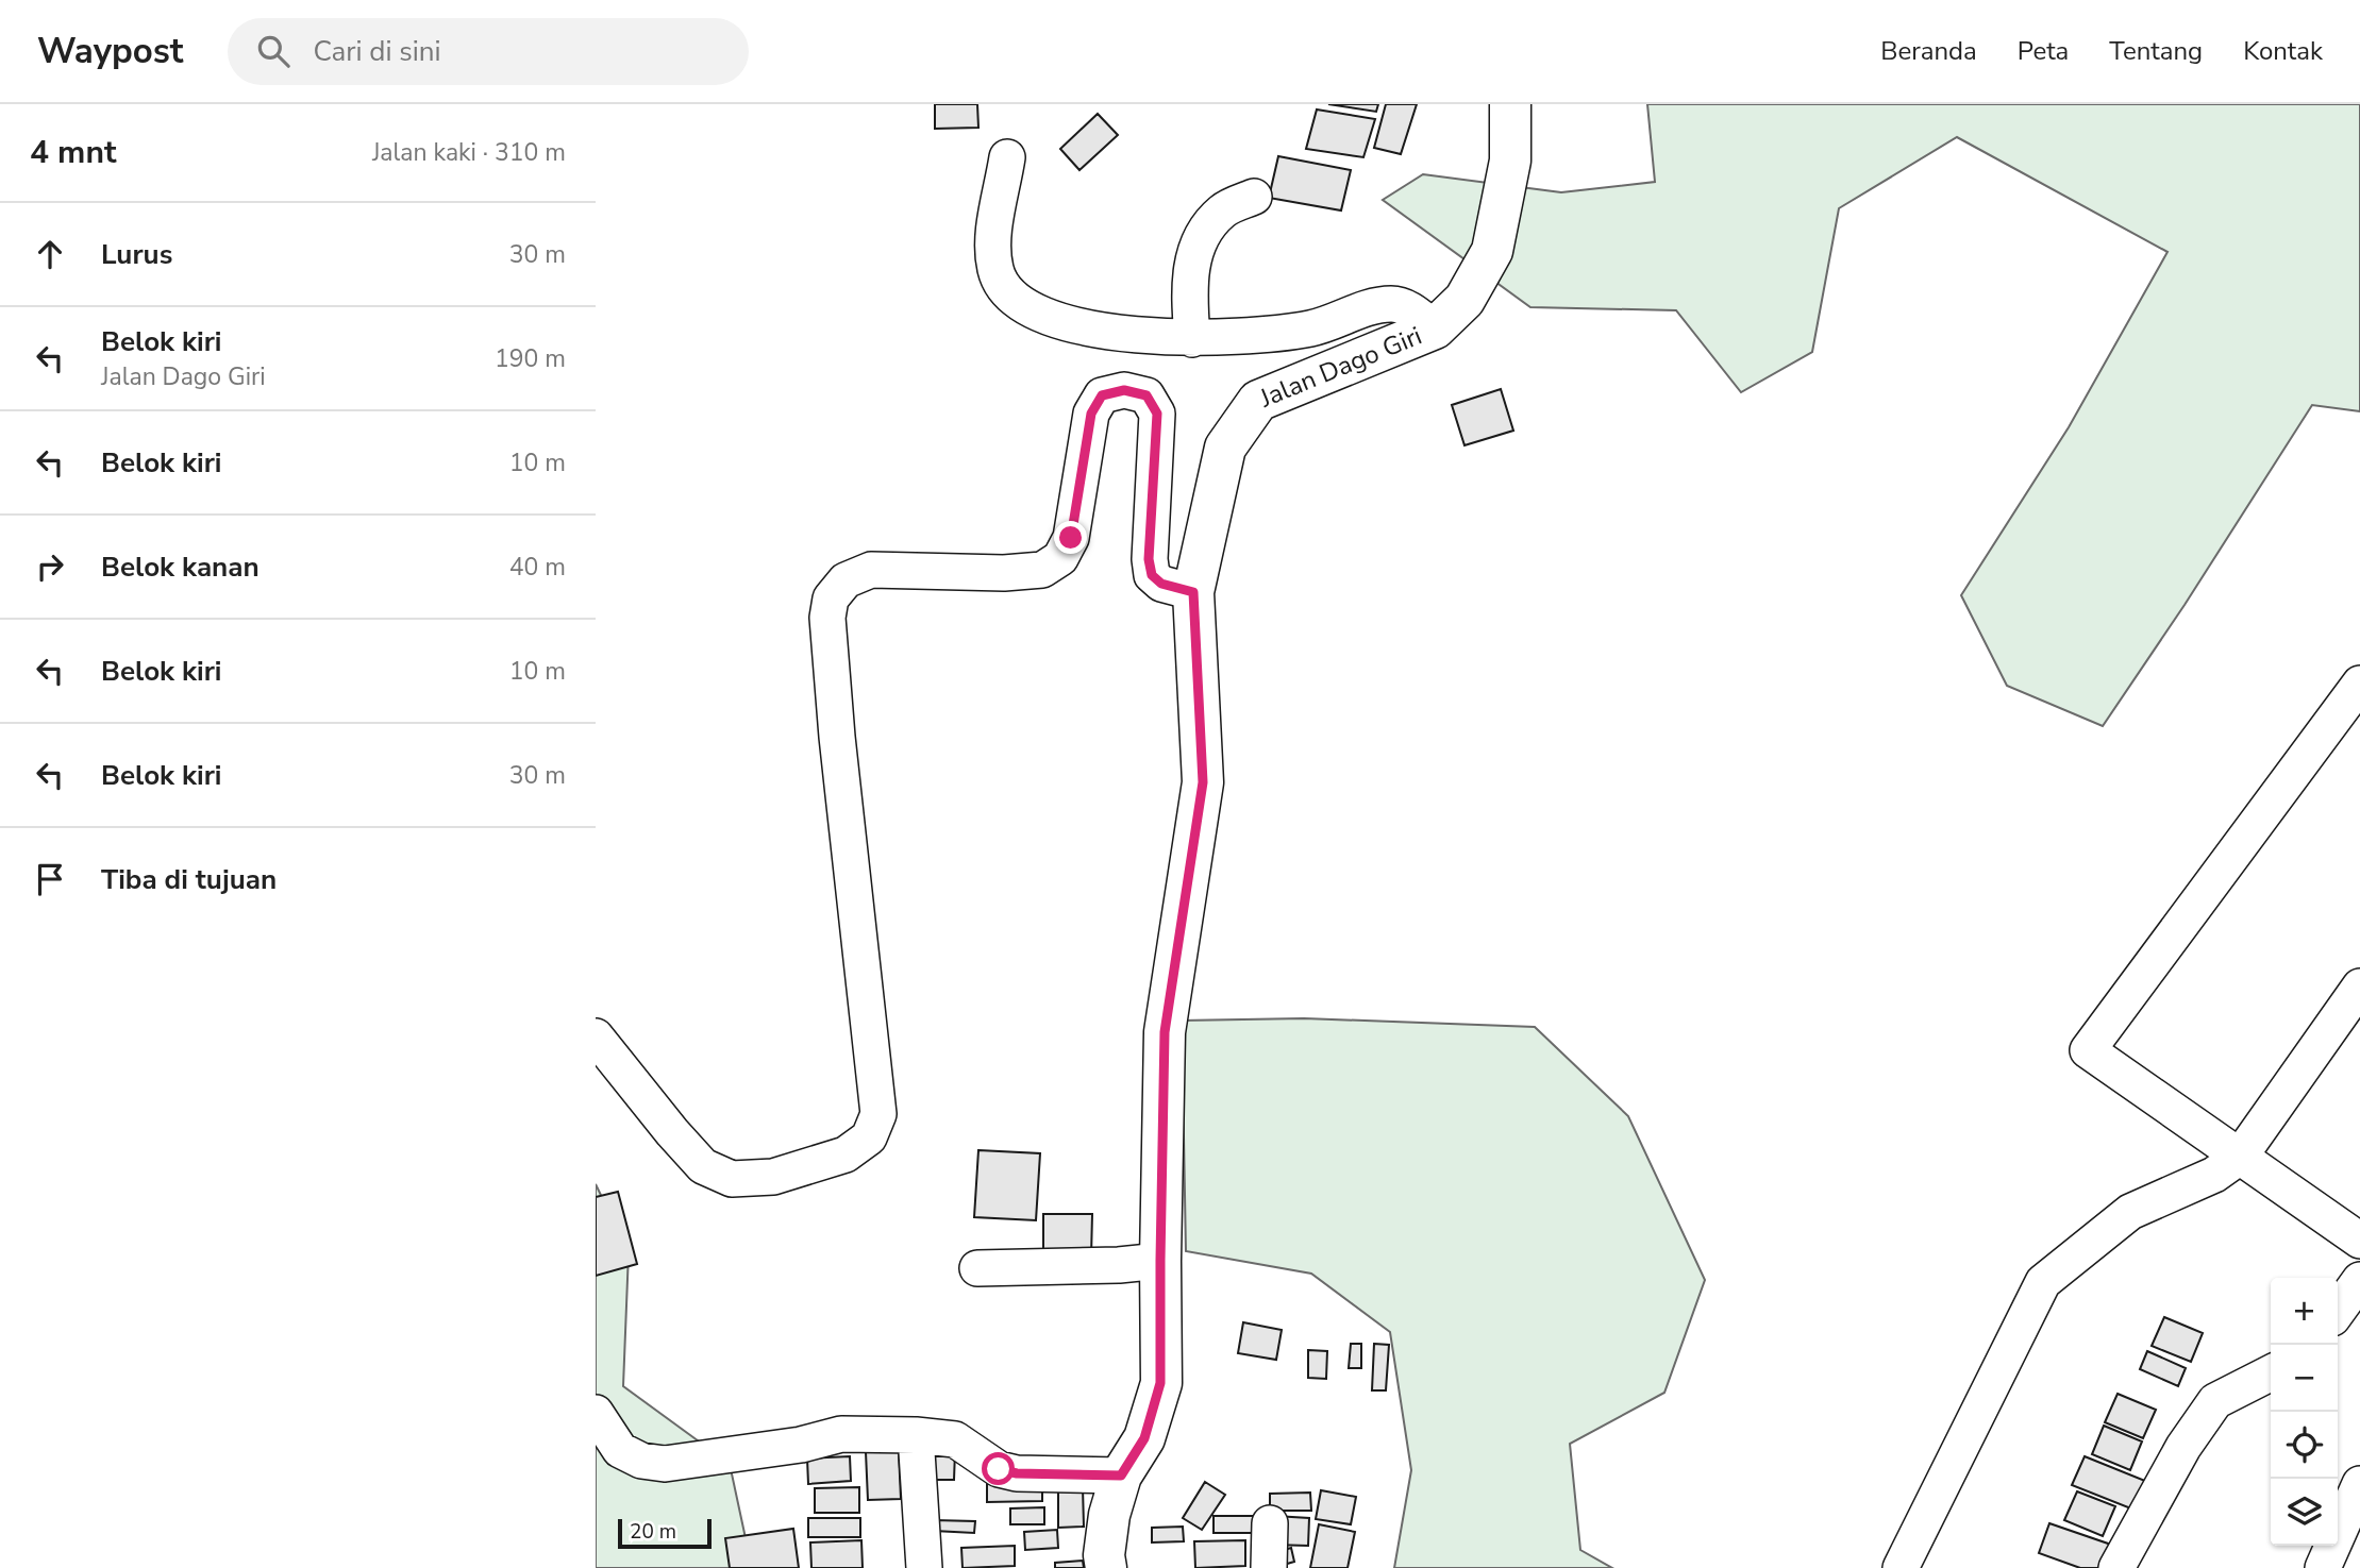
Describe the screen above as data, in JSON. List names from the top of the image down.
{
  "streets": {
    "main road": ["Jalan Dago Giri"]
  },
  "scale_bar": "20 m",
  "page": {
    "header": "Waypost",
    "search": "Cari di sini",
    "nav": [
      "Beranda",
      "Peta",
      "Tentang",
      "Kontak"
    ],
    "heading": ["4 mnt", "Jalan kaki · 310 m"],
    "list": [
      ["Lurus", "30 m"],
      ["Belok kiri", "Jalan Dago Giri", "190 m"],
      ["Belok kiri", "10 m"],
      ["Belok kanan", "40 m"],
      ["Belok kiri", "10 m"],
      ["Belok kiri", "30 m"],
      "Tiba di tujuan"
    ],
    "map_buttons": ["+", "−"],
    "scale": "20 m"
  }
}
